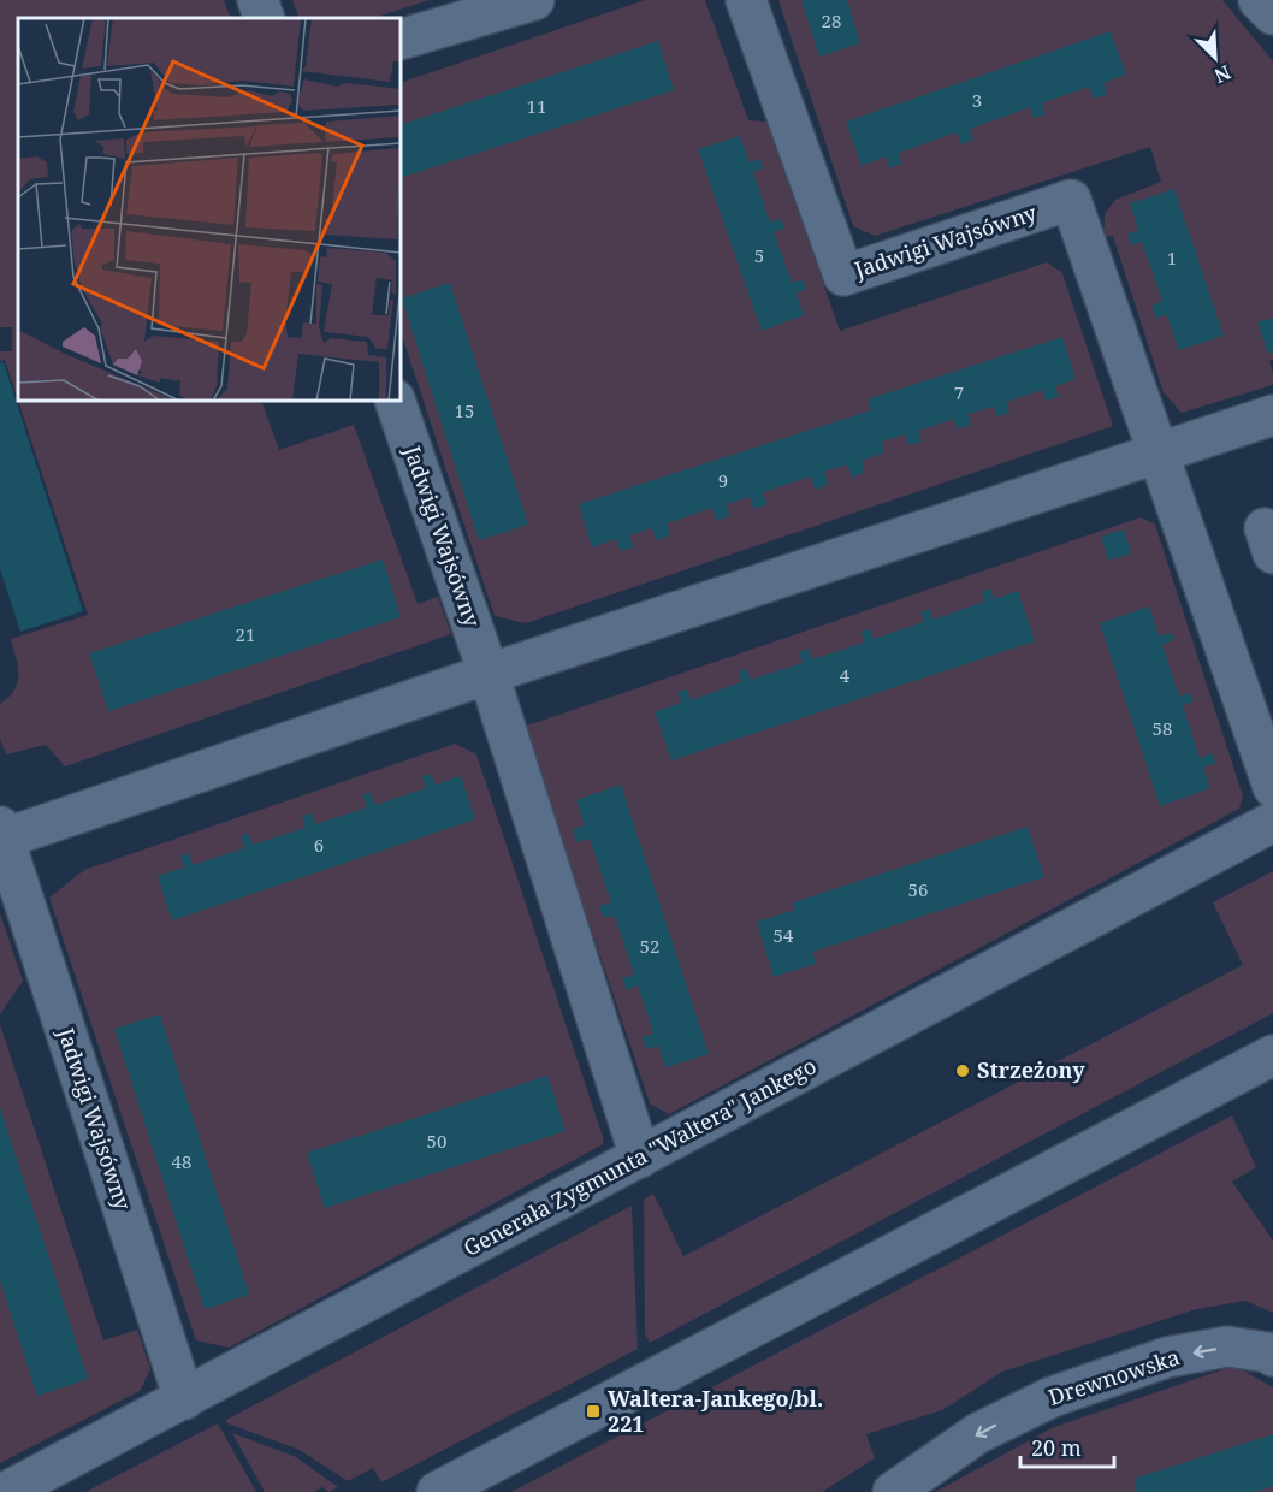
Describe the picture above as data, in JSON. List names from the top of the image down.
{
  "streets": {
    "street": ["Jadwigi Wajsówny", "Generała Zygmunta \"Waltera\" Jankego", "Drewnowska"]
  },
  "crossings": [
    ["Jadwigi Wajsówny", "Generała Zygmunta \"Waltera\" Jankego"]
  ],
  "places": {
    "other": ["Strzeżony"],
    "transit": ["Waltera-Jankego/bl. 221"]
  },
  "house_numbers": [
    "28",
    "3",
    "11",
    "5",
    "1",
    "7",
    "15",
    "9",
    "21",
    "4",
    "58",
    "6",
    "56",
    "54",
    "52",
    "50",
    "48"
  ],
  "scale_bar": "20 m",
  "north": "bottom right"
}
